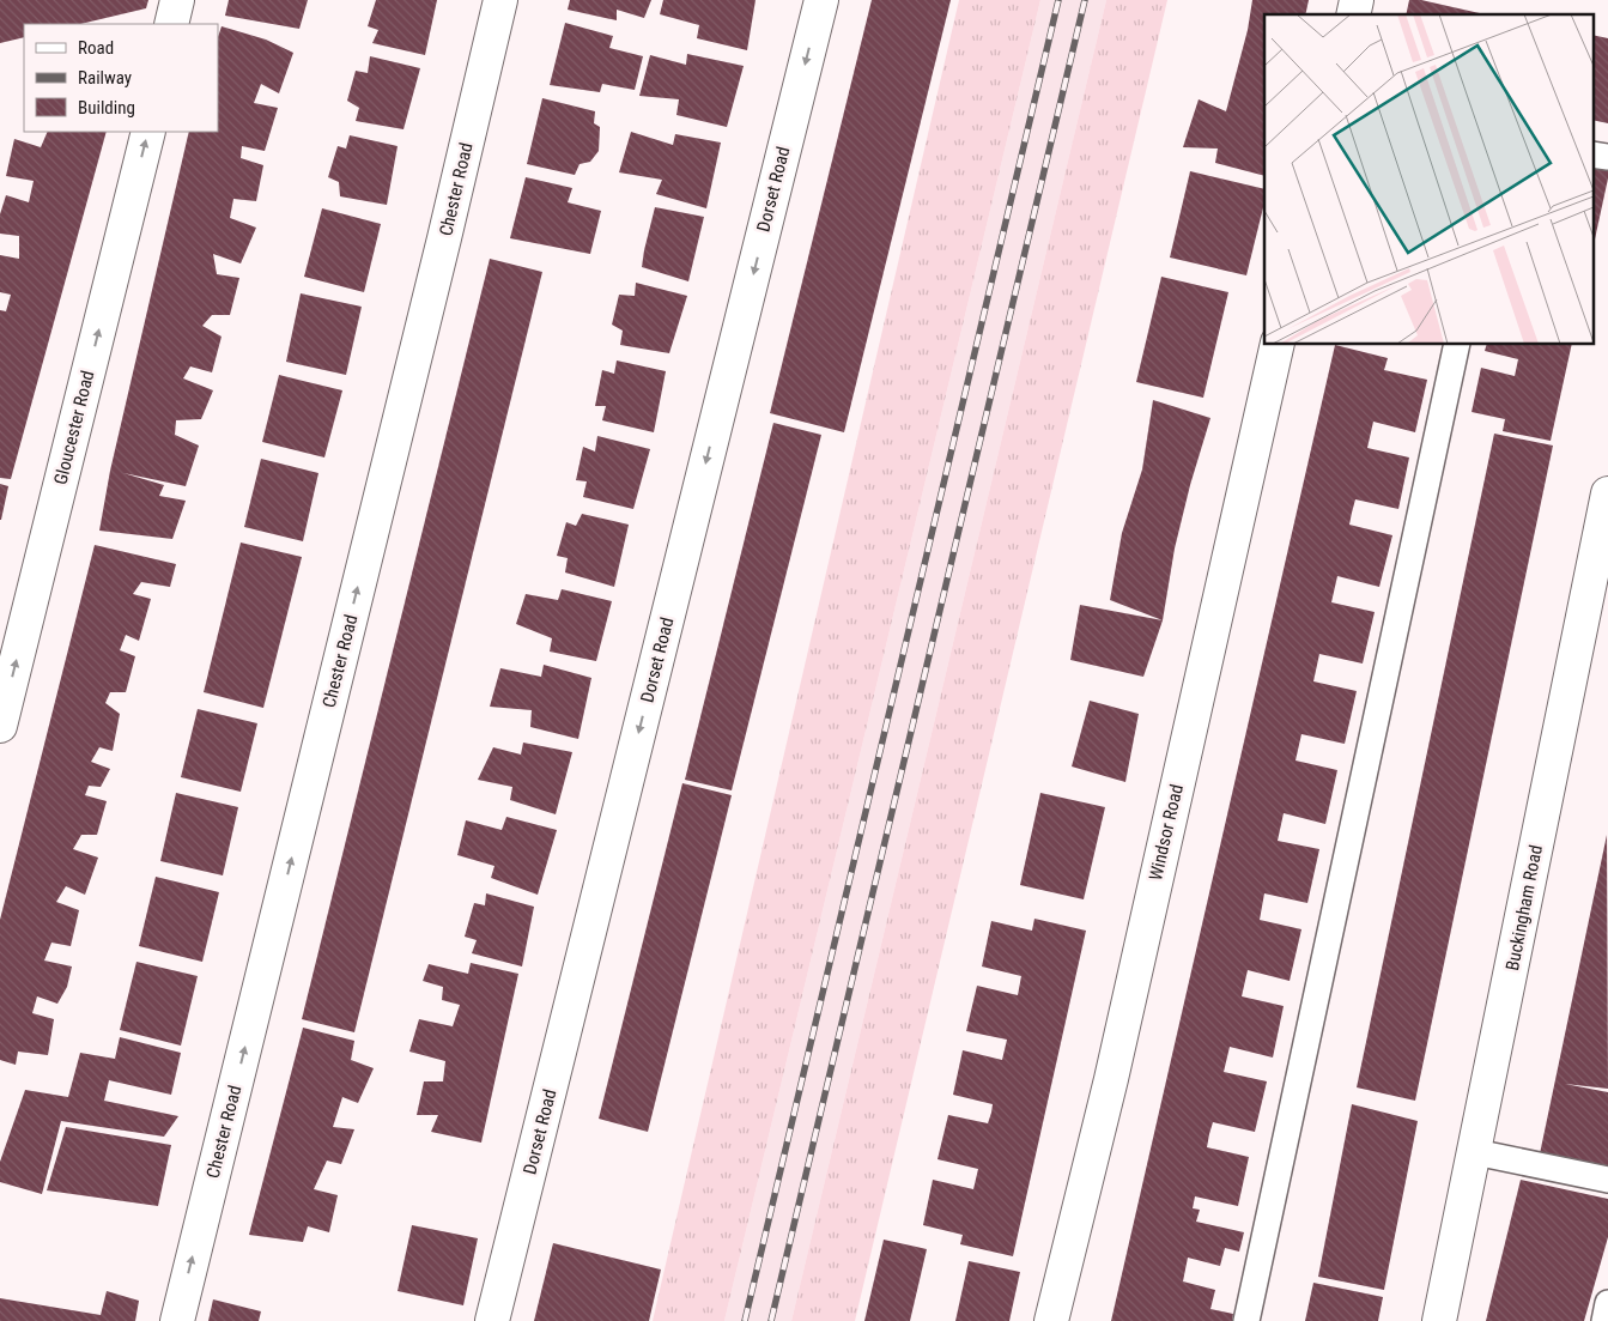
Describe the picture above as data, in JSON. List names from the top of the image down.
{
  "streets": {
    "street": [
      "Chester Road",
      "Dorset Road",
      "Gloucester Road",
      "Windsor Road",
      "Buckingham Road"
    ]
  },
  "one_way": ["Chester Road", "Dorset Road", "Gloucester Road"],
  "legend": ["Road", "Railway", "Building"]
}
